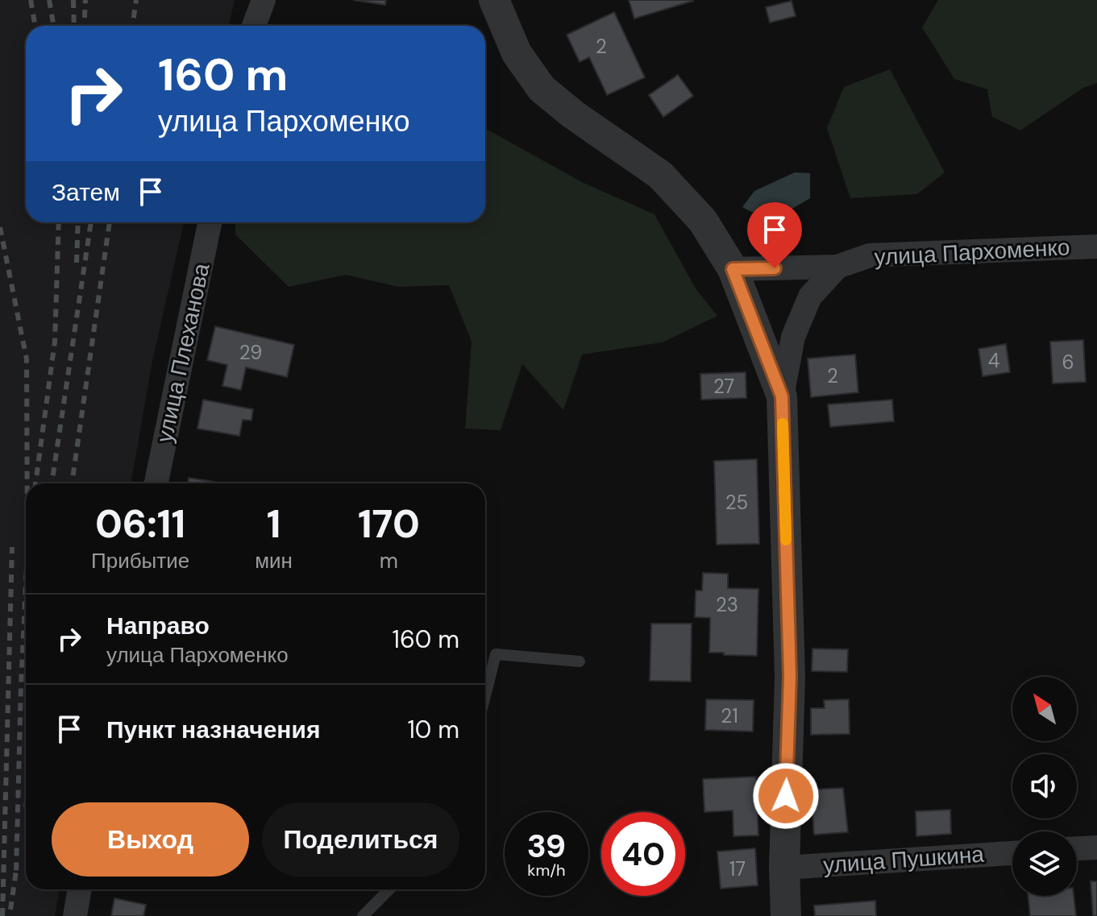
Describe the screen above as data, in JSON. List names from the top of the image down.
{
  "streets": {
    "street": ["улица Пархоменко", "улица Плеханова", "улица Пушкина"]
  },
  "house_numbers": [
    "2",
    "29",
    "4",
    "6",
    "2",
    "27",
    "25",
    "23",
    "21",
    "17"
  ],
  "north": "top left",
  "page": {
    "turn": ["160 m", "улица Пархоменко"],
    "then": "Затем",
    "eta": [
      "06:11",
      "Прибытие",
      "1",
      "мин",
      "170",
      "m"
    ],
    "list": [
      {
        "name": "Направо",
        "note": "улица Пархоменко",
        "value": "160 m"
      },
      {
        "name": "Пункт назначения",
        "value": "10 m"
      }
    ],
    "buttons": ["Выход", "Поделиться"],
    "speed": "39 km/h",
    "limit": "40"
  }
}
